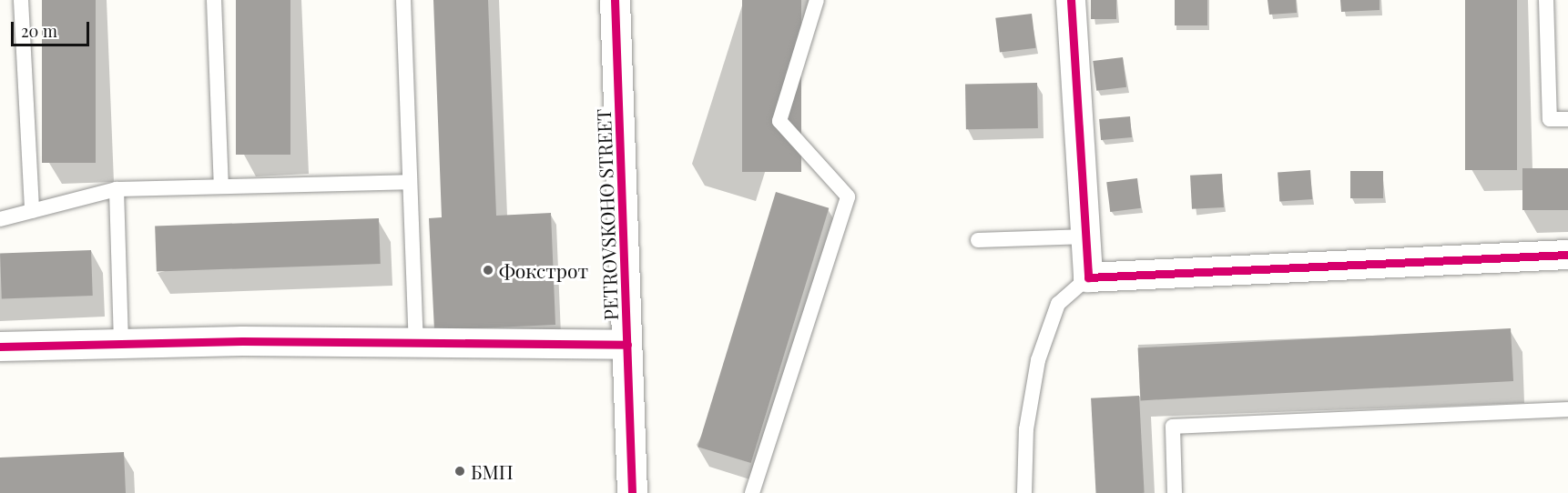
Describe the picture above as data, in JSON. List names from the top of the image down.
{
  "streets": {
    "street": ["PETROVSKOHO STREET"]
  },
  "places": ["Фокстрот", "БМП"],
  "scale_bar": "20 m"
}
